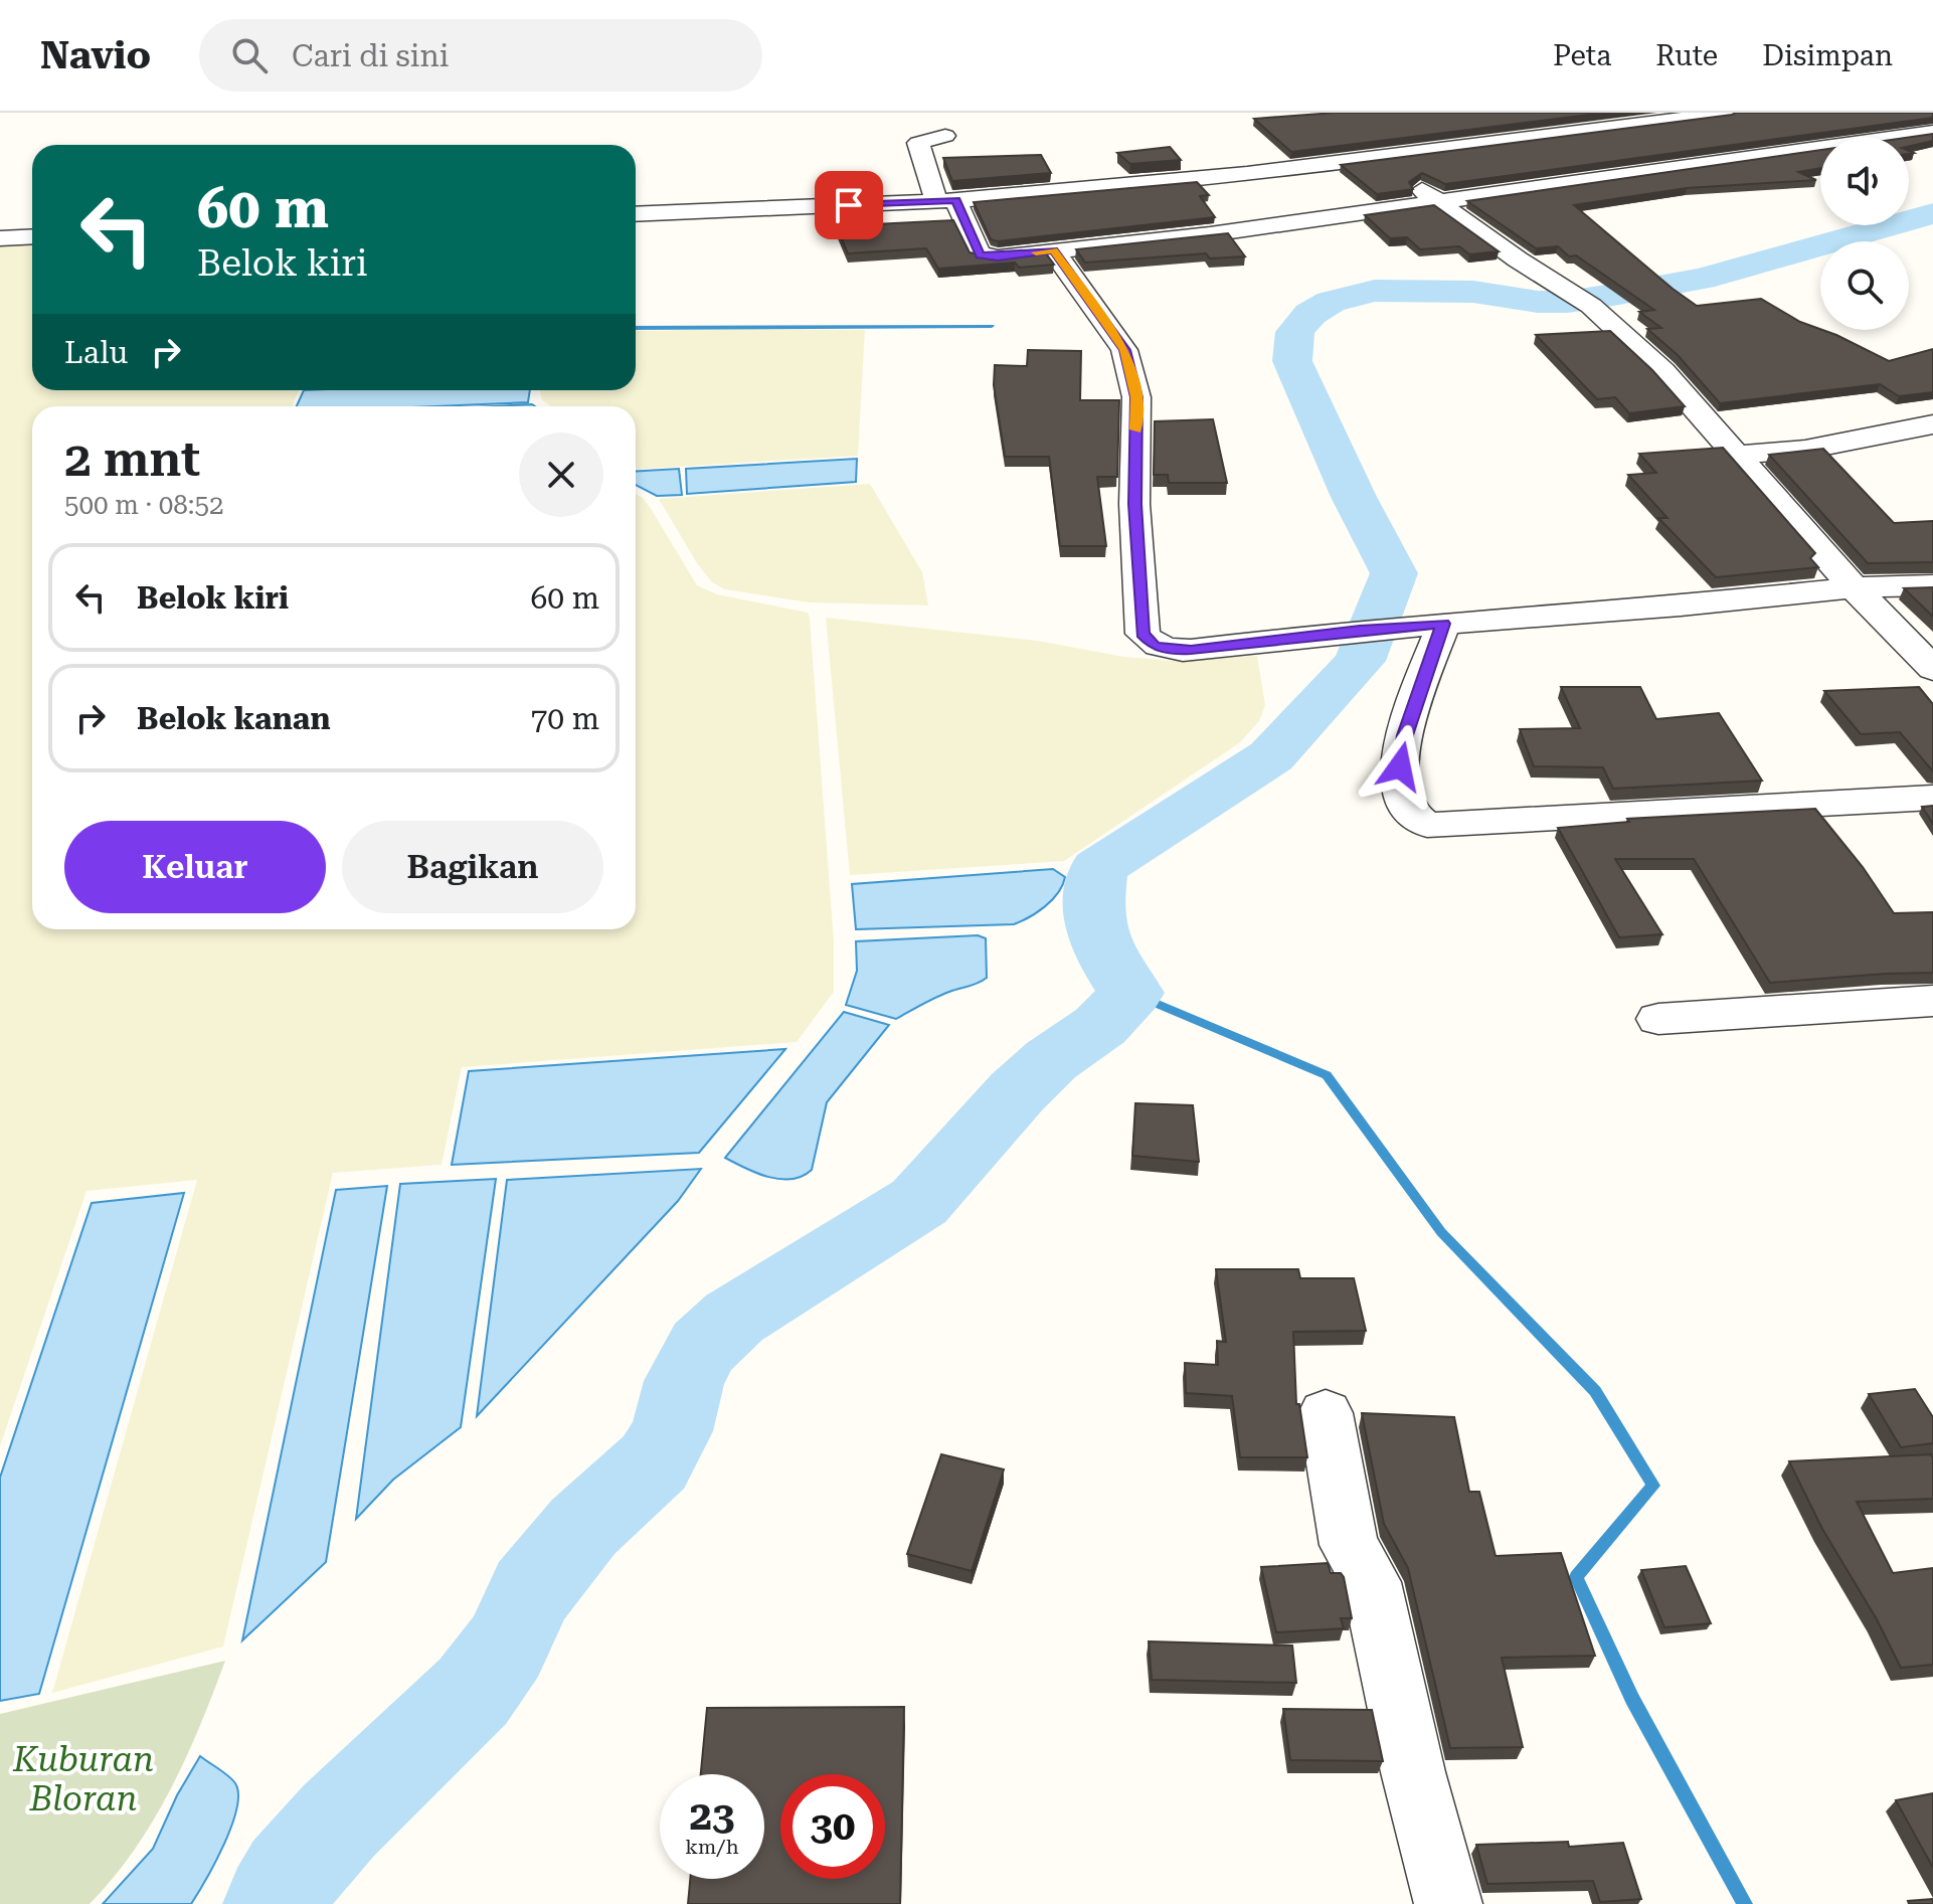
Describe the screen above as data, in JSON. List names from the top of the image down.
{
  "parks": ["Kuburan Bloran"],
  "page": {
    "header": "Navio",
    "search": "Cari di sini",
    "nav": ["Peta", "Rute", "Disimpan"],
    "turn": ["60 m", "Belok kiri"],
    "then": "Lalu",
    "heading": ["2 mnt", "500 m · 08:52"],
    "list": [
      {
        "name": "Belok kiri",
        "value": "60 m"
      },
      {
        "name": "Belok kanan",
        "value": "70 m"
      }
    ],
    "buttons": ["Keluar", "Bagikan"],
    "speed": "23 km/h",
    "limit": "30"
  }
}
